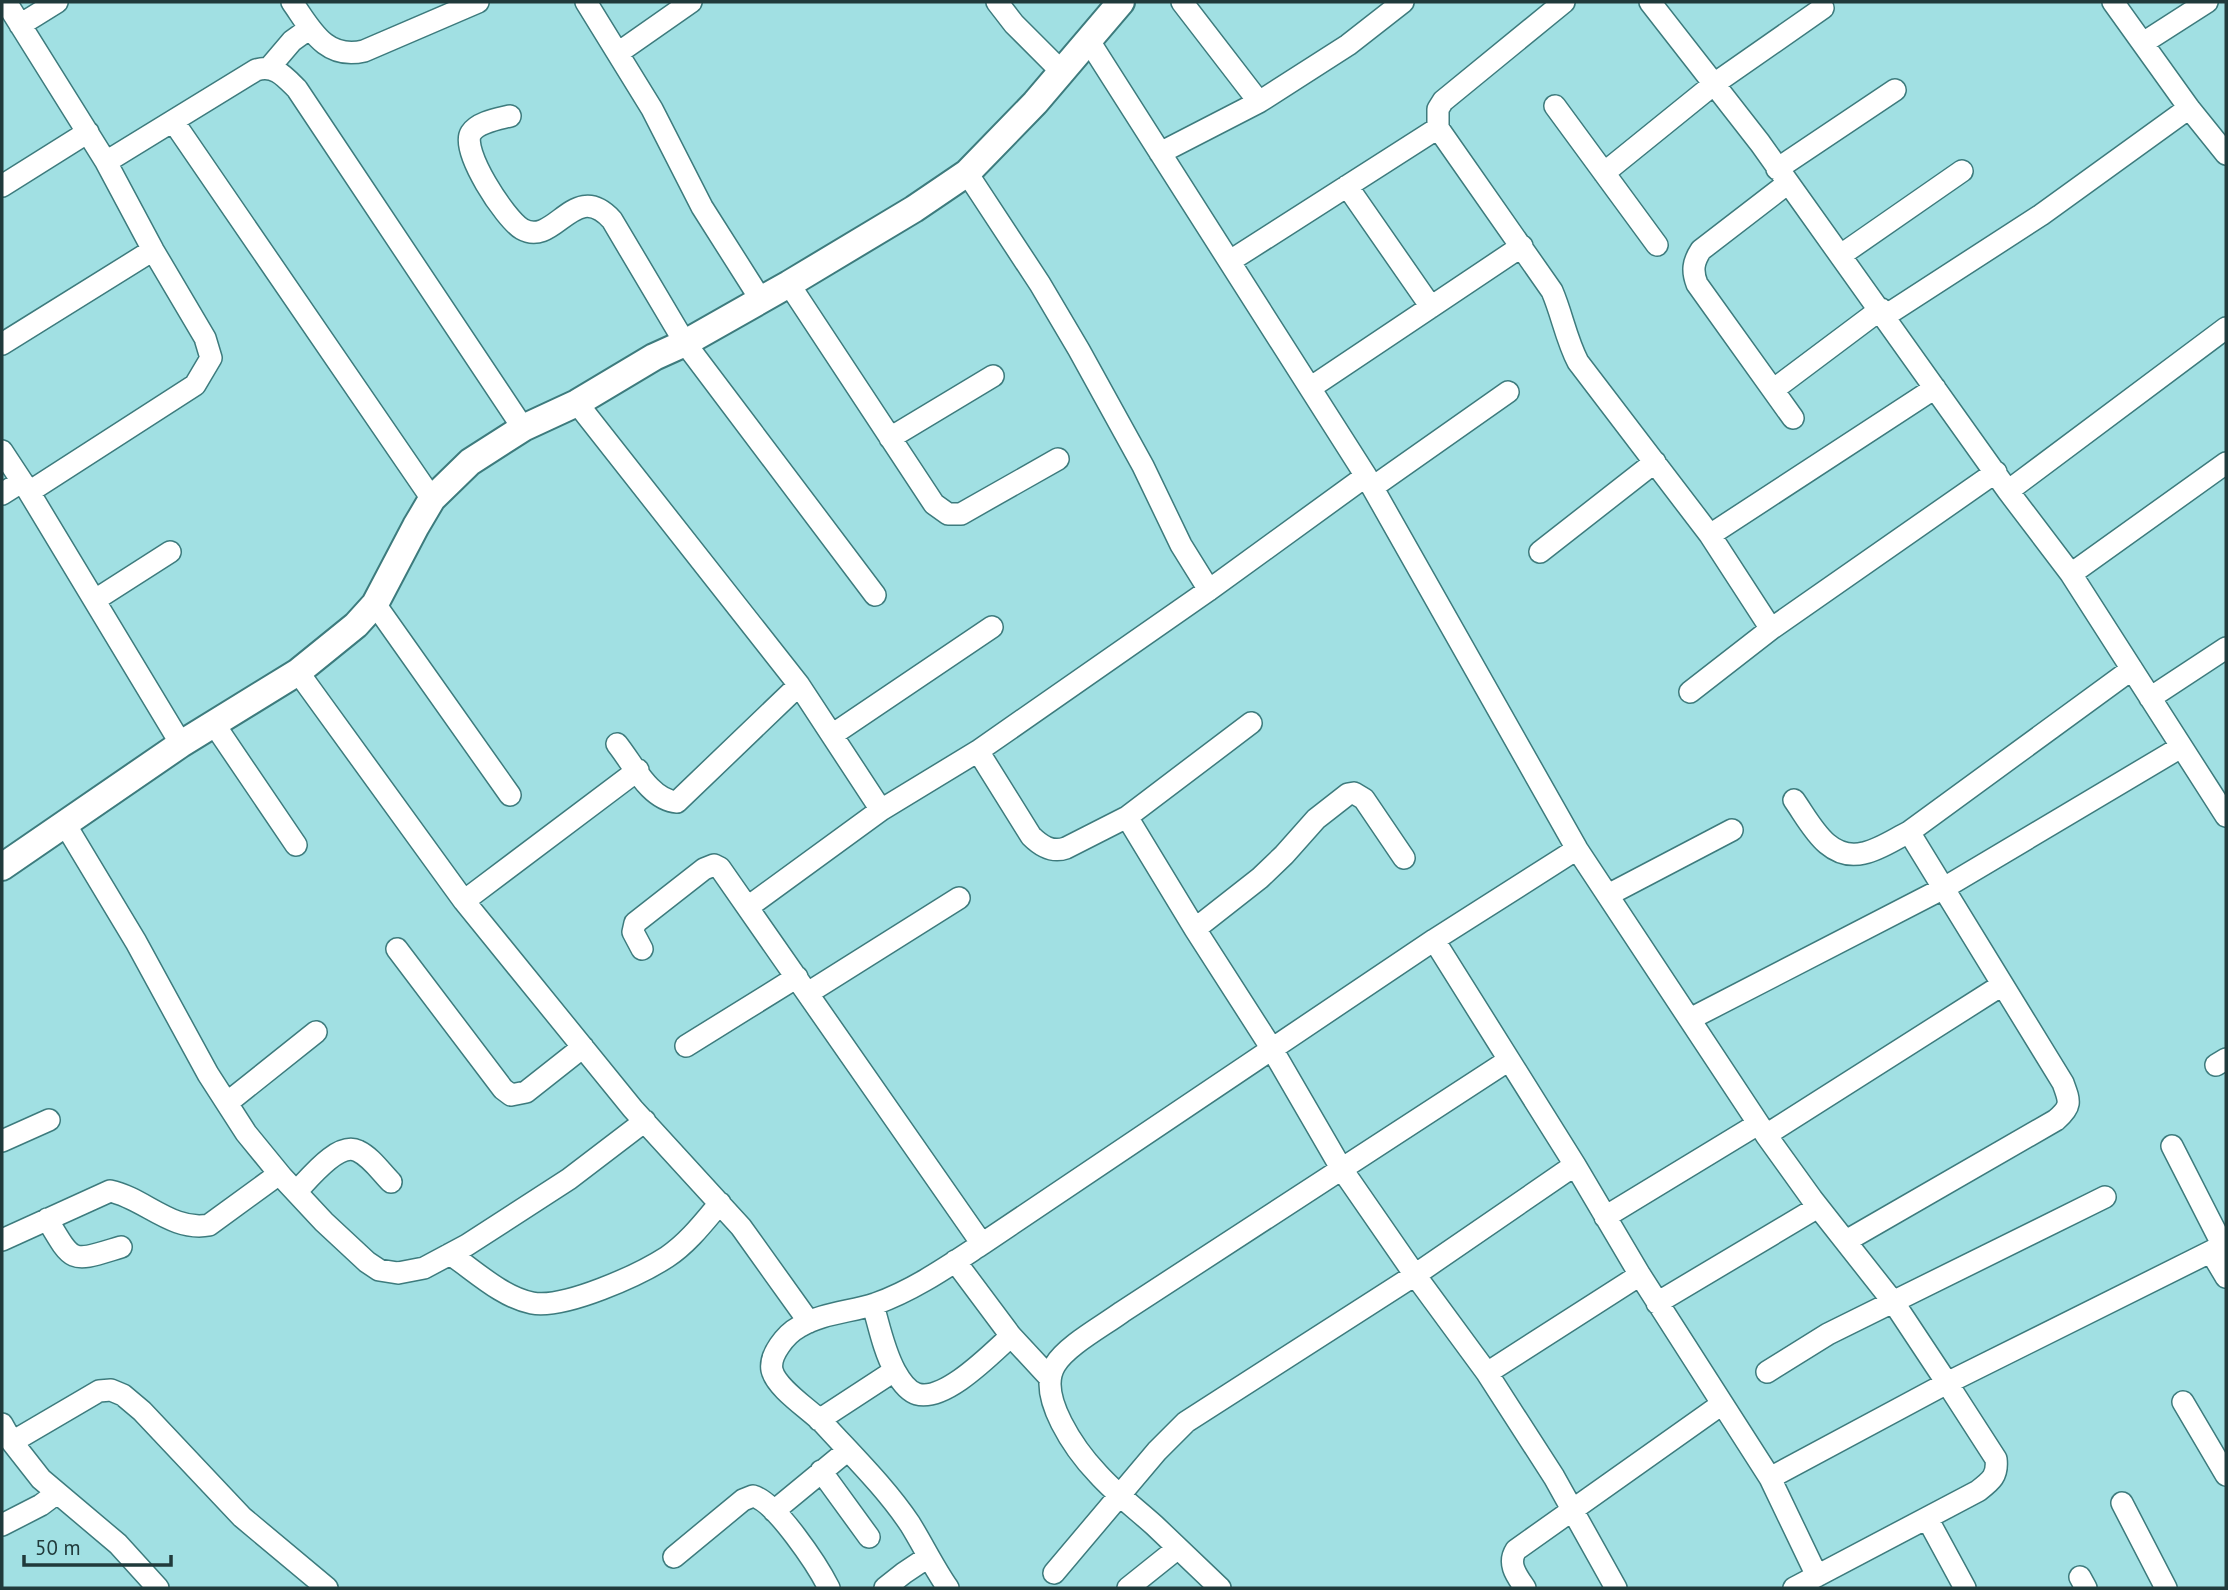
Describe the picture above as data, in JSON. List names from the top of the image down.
{
  "scale_bar": "50 m"
}
